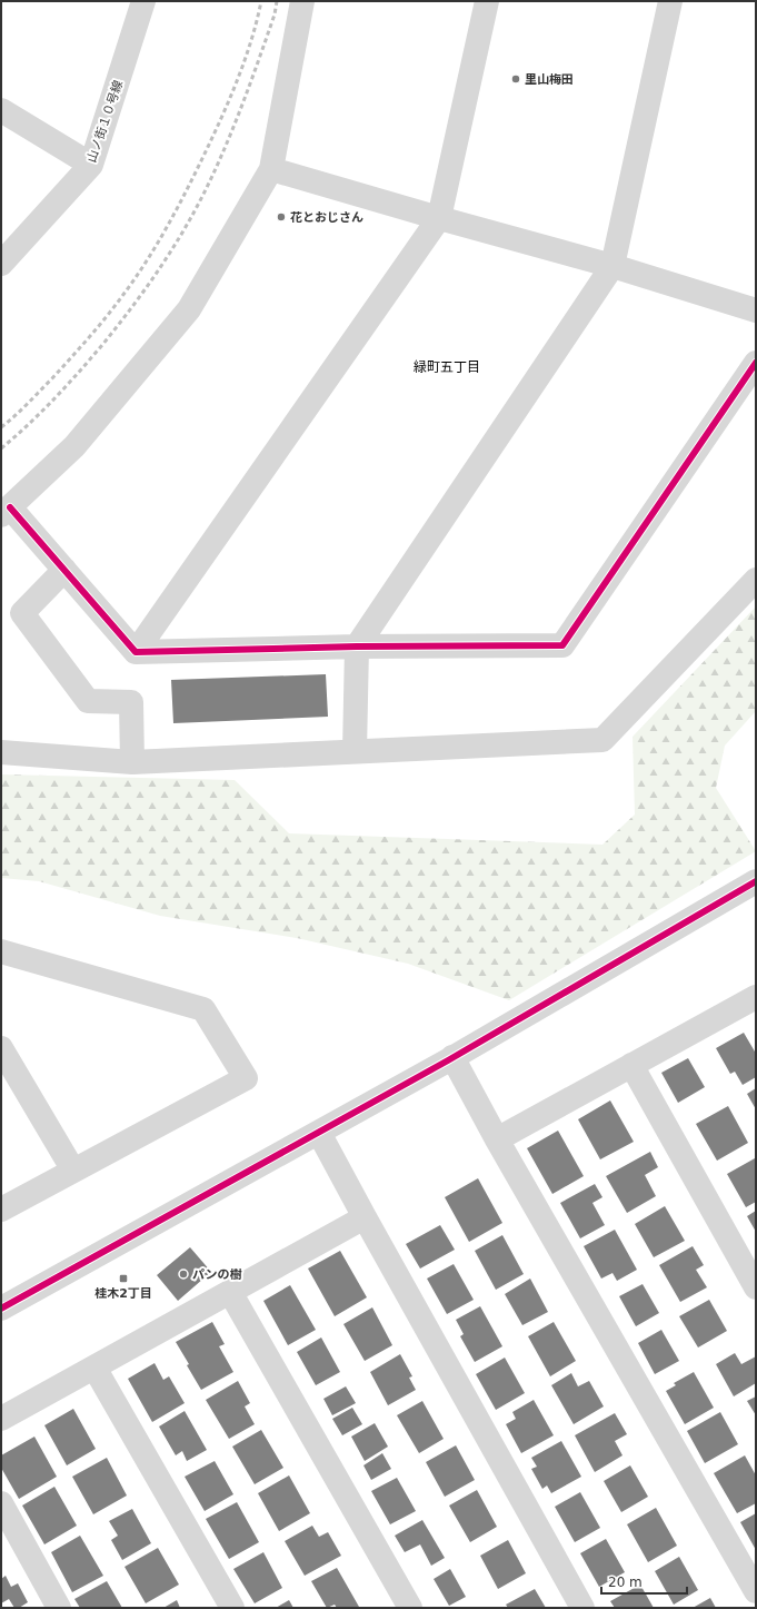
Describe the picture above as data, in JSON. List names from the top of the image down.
{
  "streets": {
    "street": ["山ノ街１０号線"]
  },
  "districts": ["緑町五丁目"],
  "places": {
    "other": ["里山梅田", "花とおじさん", "パンの樹"],
    "transit": ["桂木2丁目"]
  },
  "scale_bar": "20 m"
}
